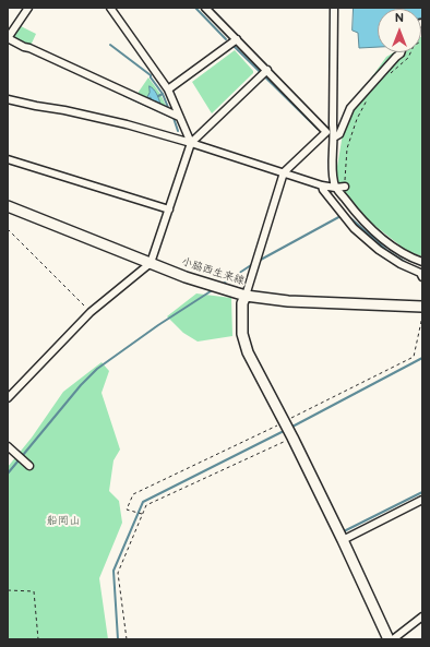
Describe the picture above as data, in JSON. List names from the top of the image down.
{
  "streets": {
    "main road": ["小脇西生来線"]
  },
  "parks": ["船岡山"],
  "north": "top"
}
